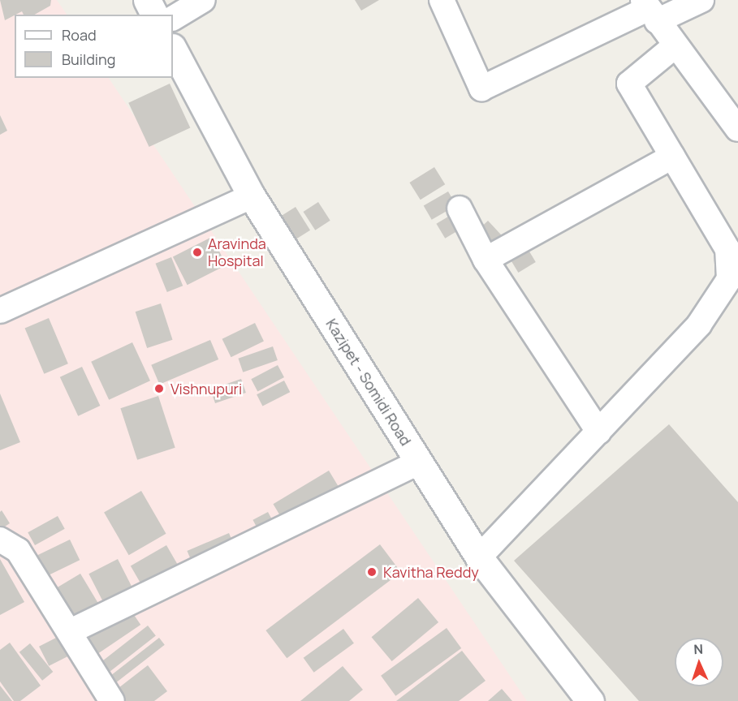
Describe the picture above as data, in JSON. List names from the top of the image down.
{
  "streets": {
    "street": ["Kazipet - Somidi Road"]
  },
  "places": ["Aravinda Hospital", "Vishnupuri", "Kavitha Reddy"],
  "legend": ["Road", "Building"],
  "north": "top"
}
